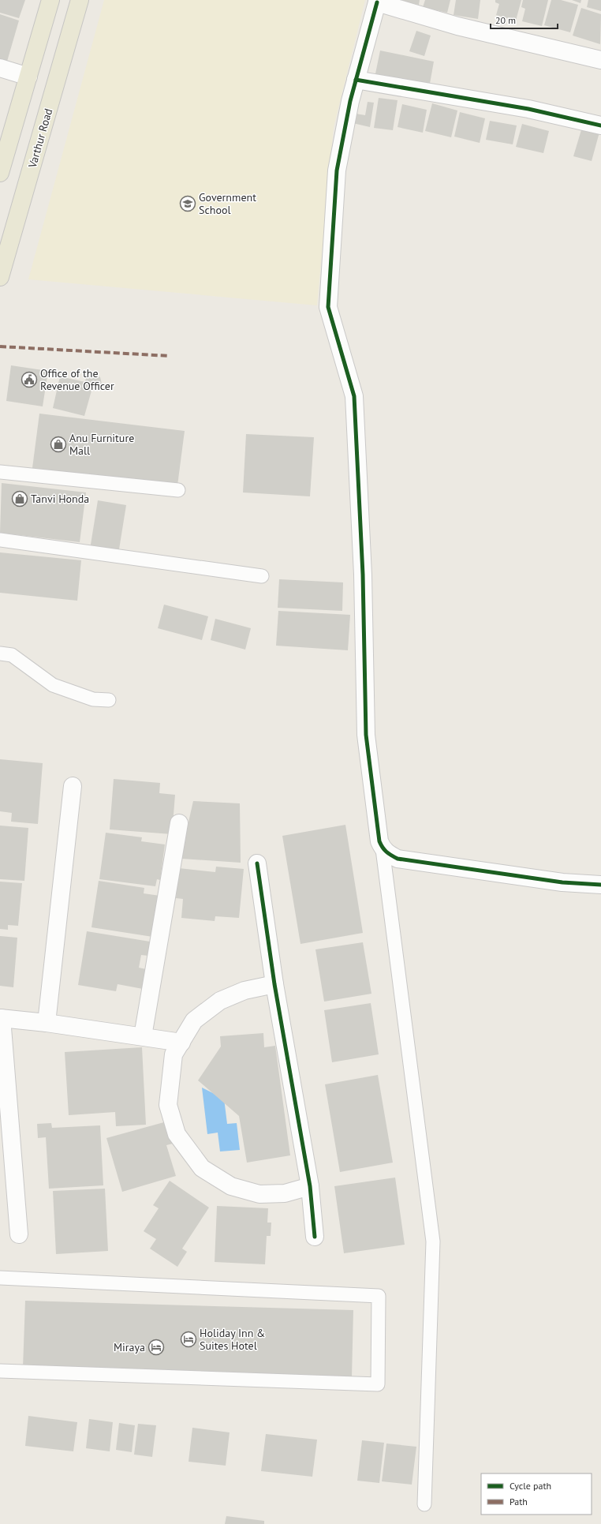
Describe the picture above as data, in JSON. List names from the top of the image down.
{
  "streets": {
    "main road": ["Varthur Road"]
  },
  "places": {
    "school or university": ["Government School"],
    "public building": ["Office of the Revenue Officer"],
    "shop": ["Anu Furniture Mall", "Tanvi Honda"],
    "hotel": ["Holiday Inn & Suites Hotel", "Miraya"]
  },
  "legend": ["Cycle path", "Path"],
  "scale_bar": "20 m"
}
